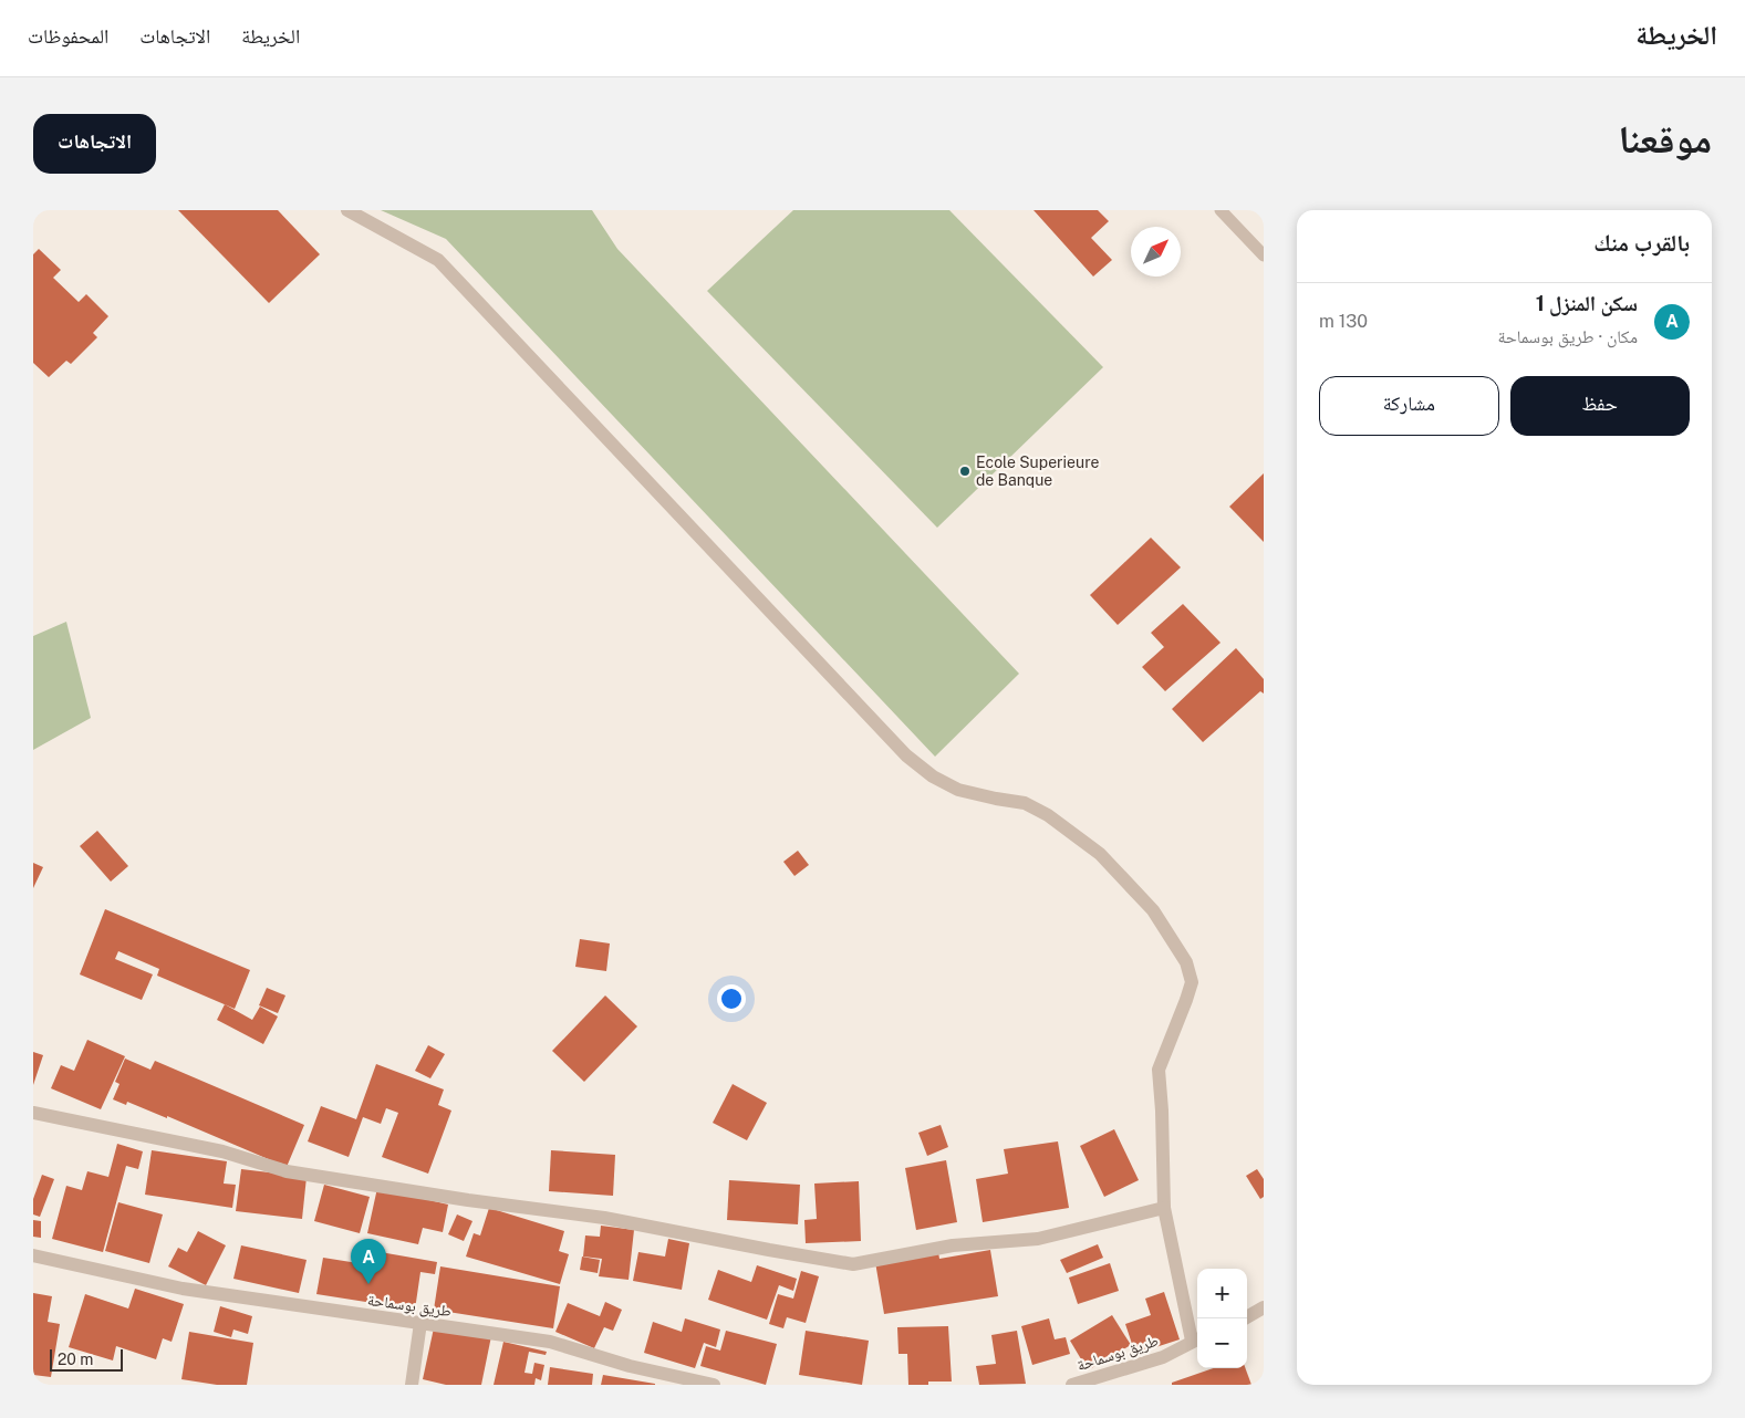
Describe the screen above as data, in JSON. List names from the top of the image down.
{
  "streets": {
    "street": ["طريق بوسماحة"]
  },
  "places": ["Ecole Superieure de Banque"],
  "scale_bar": "20 m",
  "north": "top right",
  "page": {
    "header": "الخريطة",
    "nav": ["الخريطة", "الاتجاهات", "المحفوظات"],
    "title": "موقعنا",
    "buttons": [
      "الاتجاهات",
      ["حفظ", "مشاركة"]
    ],
    "heading": "بالقرب منك",
    "list": [
      {
        "mark": "A",
        "name": "سكن المنزل 1",
        "note": "مكان · طريق بوسماحة",
        "value": "130 m"
      }
    ],
    "pins": "A",
    "map_buttons": ["+", "−"],
    "scale": "20 m"
  }
}
